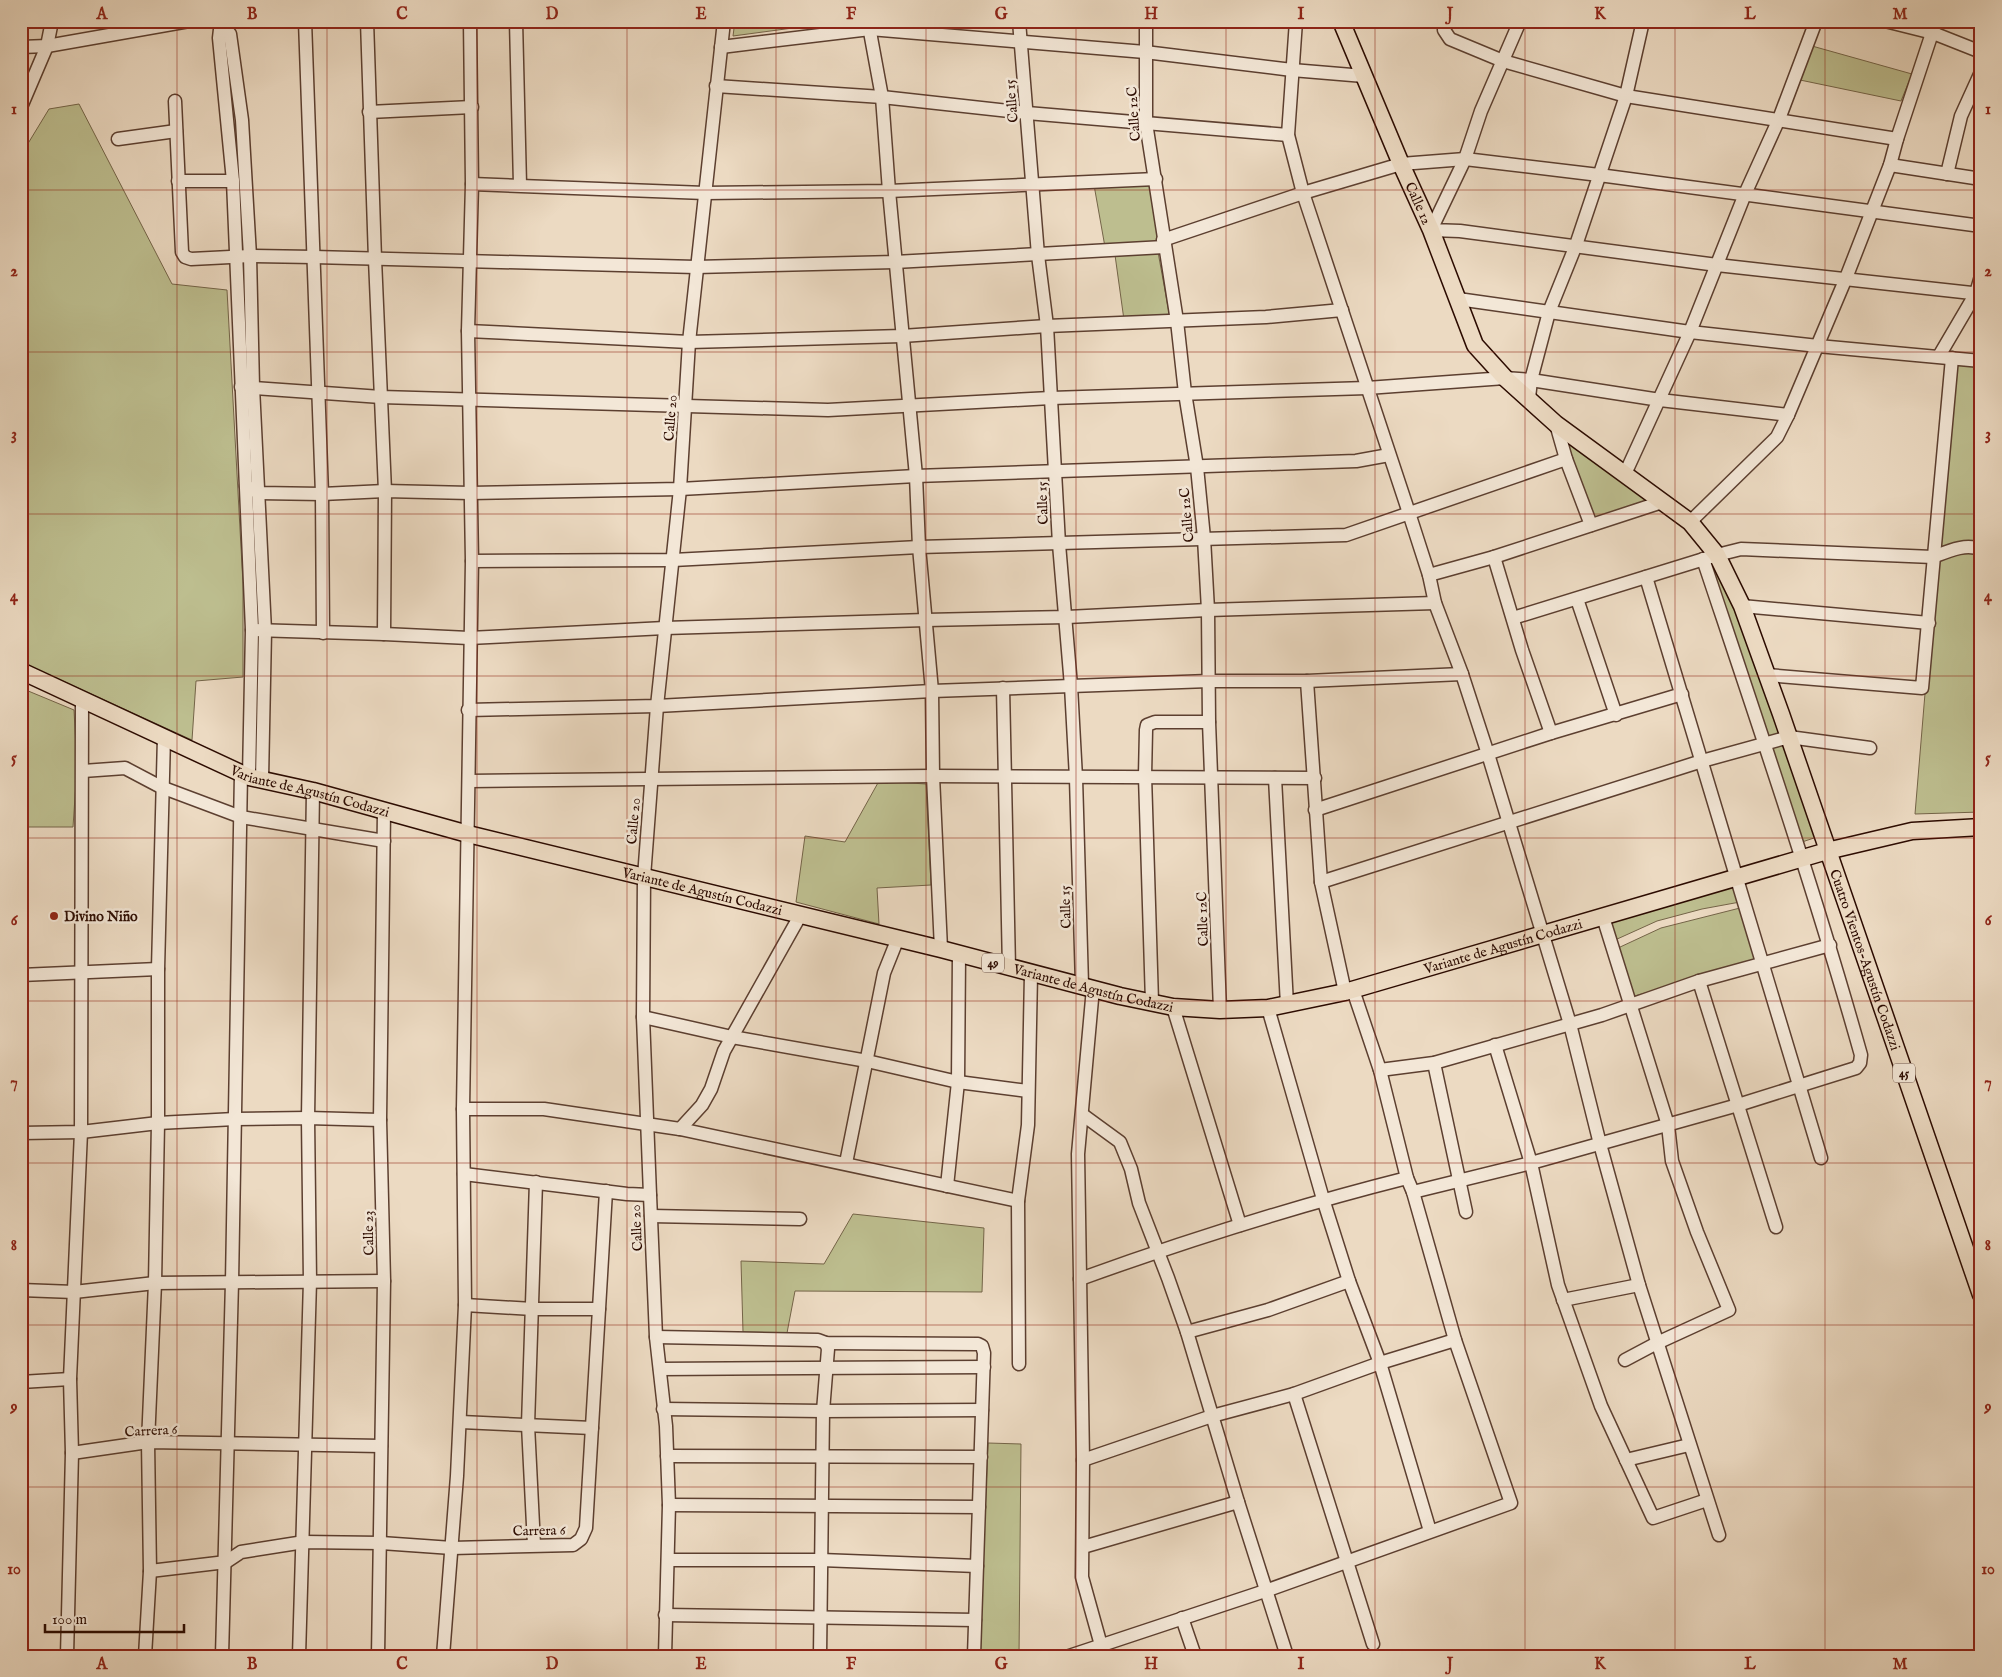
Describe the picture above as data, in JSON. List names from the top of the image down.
{
  "streets": {
    "main road": [
      "Calle 12",
      "Variante de Agustín Codazzi",
      "Cuatro Vientos-Agustín Codazzi",
      "49",
      "45"
    ],
    "street": [
      "Calle 15",
      "Calle 12C",
      "Calle 20",
      "Calle 23",
      "Carrera 6"
    ]
  },
  "crossings": [
    ["Calle 15", "Variante de Agustín Codazzi"],
    ["Calle 12C", "Variante de Agustín Codazzi"],
    ["Calle 12", "Cuatro Vientos-Agustín Codazzi"],
    ["Calle 20", "Variante de Agustín Codazzi"],
    ["Variante de Agustín Codazzi", "Cuatro Vientos-Agustín Codazzi"],
    ["Variante de Agustín Codazzi", "Calle 23"],
    ["Calle 23", "Carrera 6"]
  ],
  "places": ["Divino Niño"],
  "scale_bar": "100 m",
  "grid": {
    "columns": [
      "A",
      "B",
      "C",
      "D",
      "E",
      "F",
      "G",
      "H",
      "I",
      "J",
      "K",
      "L",
      "M"
    ],
    "rows": [
      "1",
      "2",
      "3",
      "4",
      "5",
      "6",
      "7",
      "8",
      "9",
      "10"
    ]
  }
}
